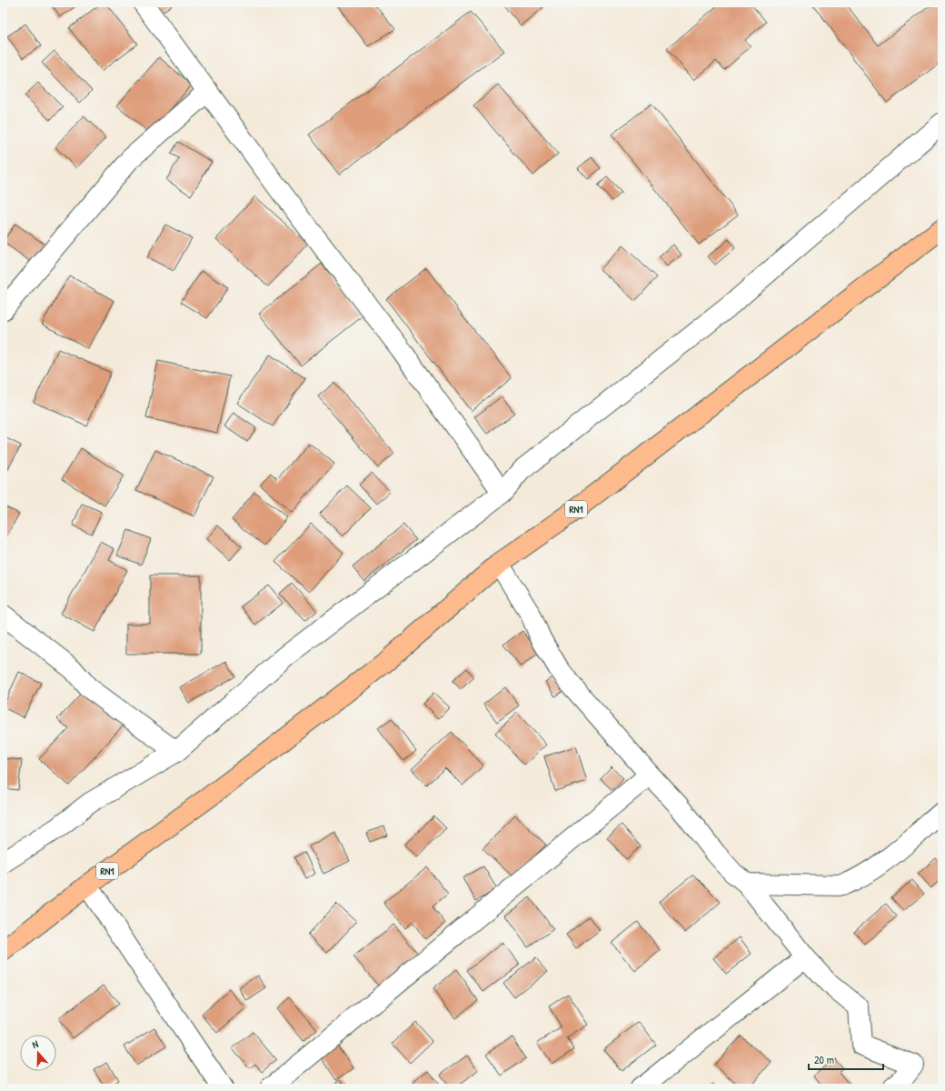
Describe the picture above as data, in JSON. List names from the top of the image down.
{
  "streets": {
    "highway": ["RN1"]
  },
  "scale_bar": "20 m",
  "north": "top"
}
